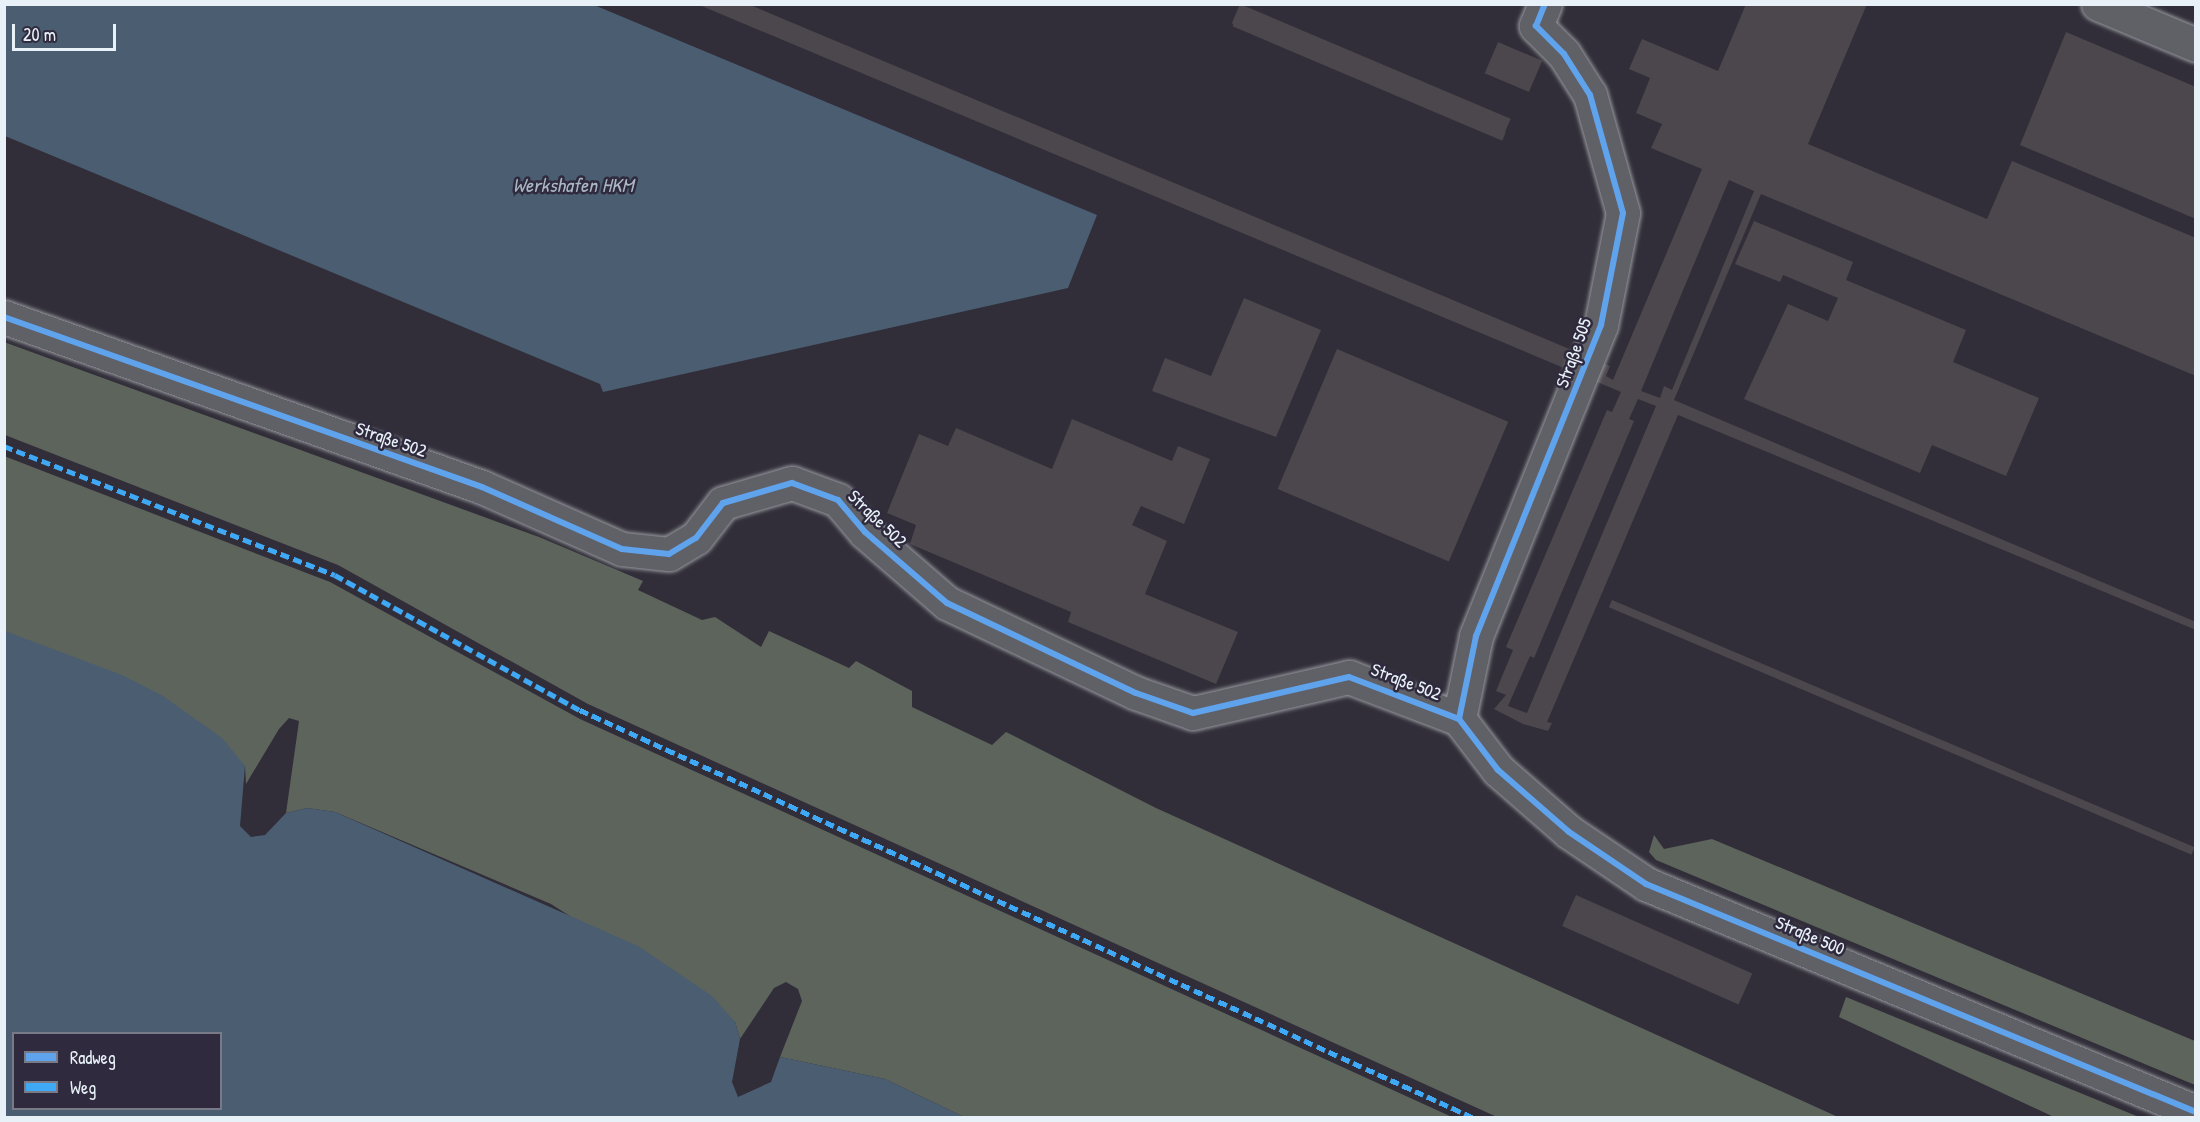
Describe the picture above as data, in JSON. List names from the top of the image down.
{
  "streets": {
    "street": ["Straße 505", "Straße 502", "Straße 500"]
  },
  "crossings": [
    ["Straße 505", "Straße 502"],
    ["Straße 505", "Straße 500"],
    ["Straße 502", "Straße 500"]
  ],
  "water": ["Werkshafen HKM"],
  "legend": ["Radweg", "Weg"],
  "scale_bar": "20 m"
}
